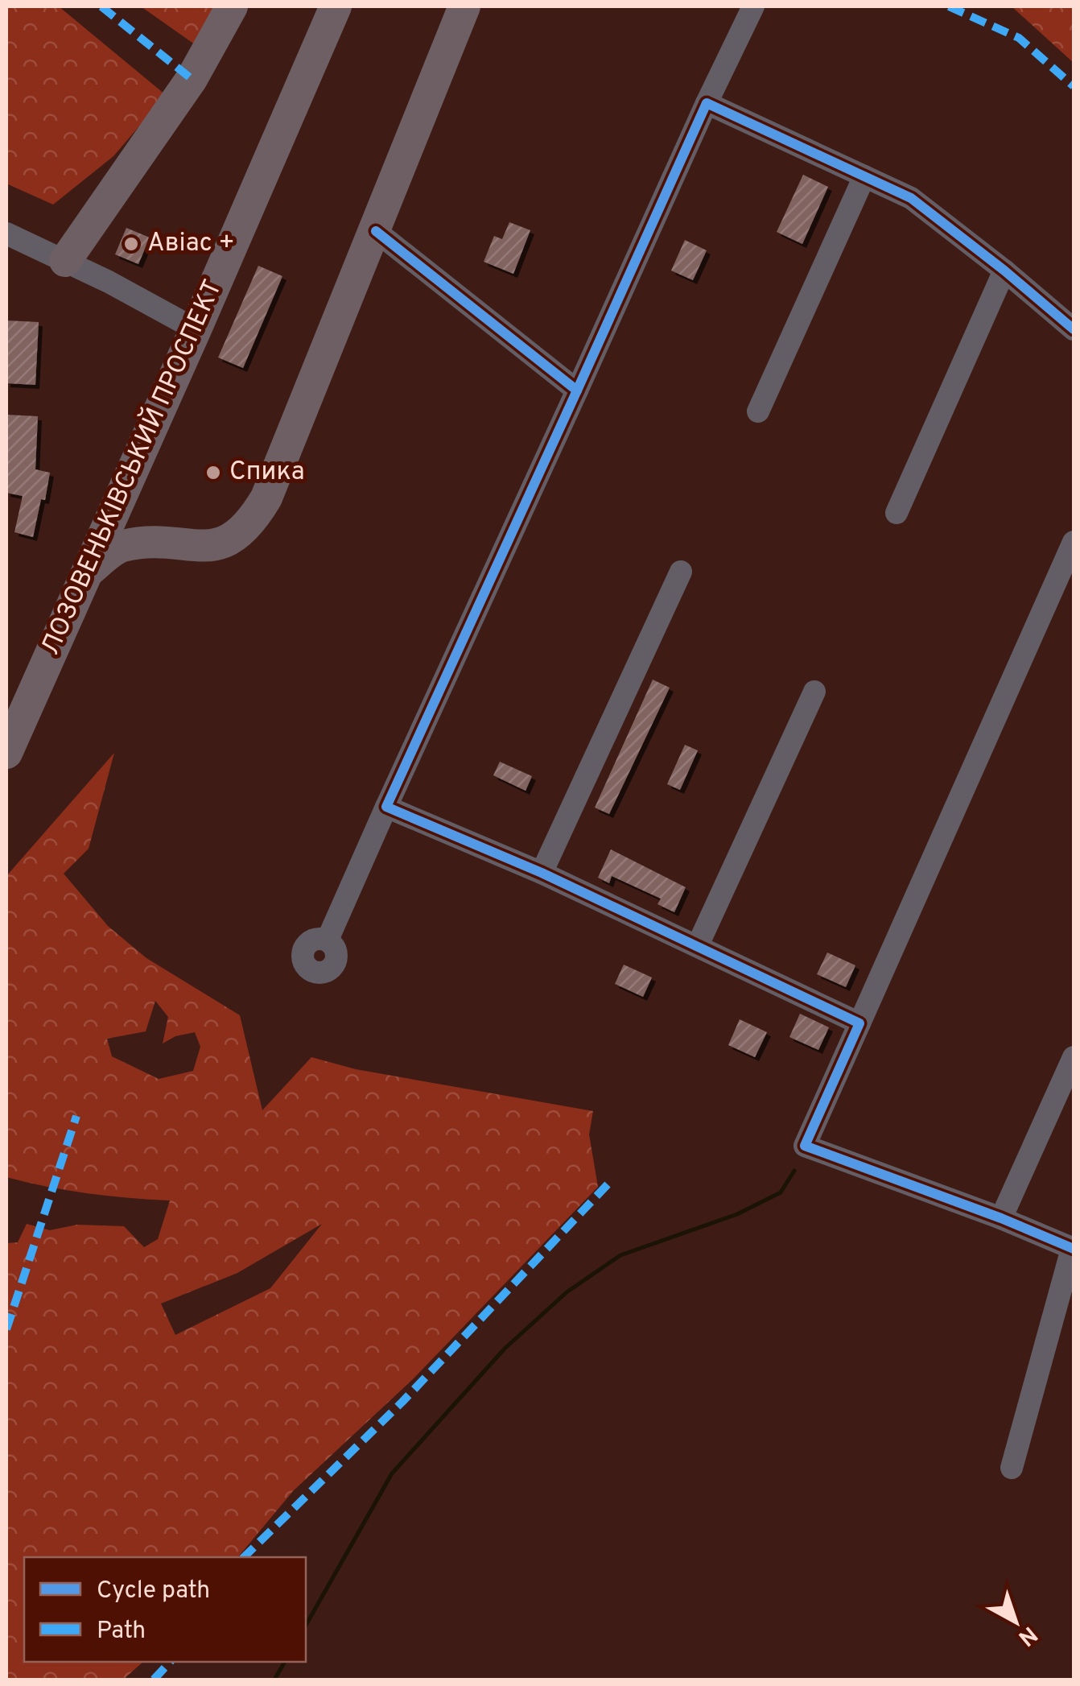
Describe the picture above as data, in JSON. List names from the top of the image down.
{
  "streets": {
    "highway": ["ЛОЗОВЕНЬКІВСЬКИЙ ПРОСПЕКТ"]
  },
  "places": ["Авiас +", "Спика"],
  "legend": ["Cycle path", "Path"],
  "north": "bottom right"
}
